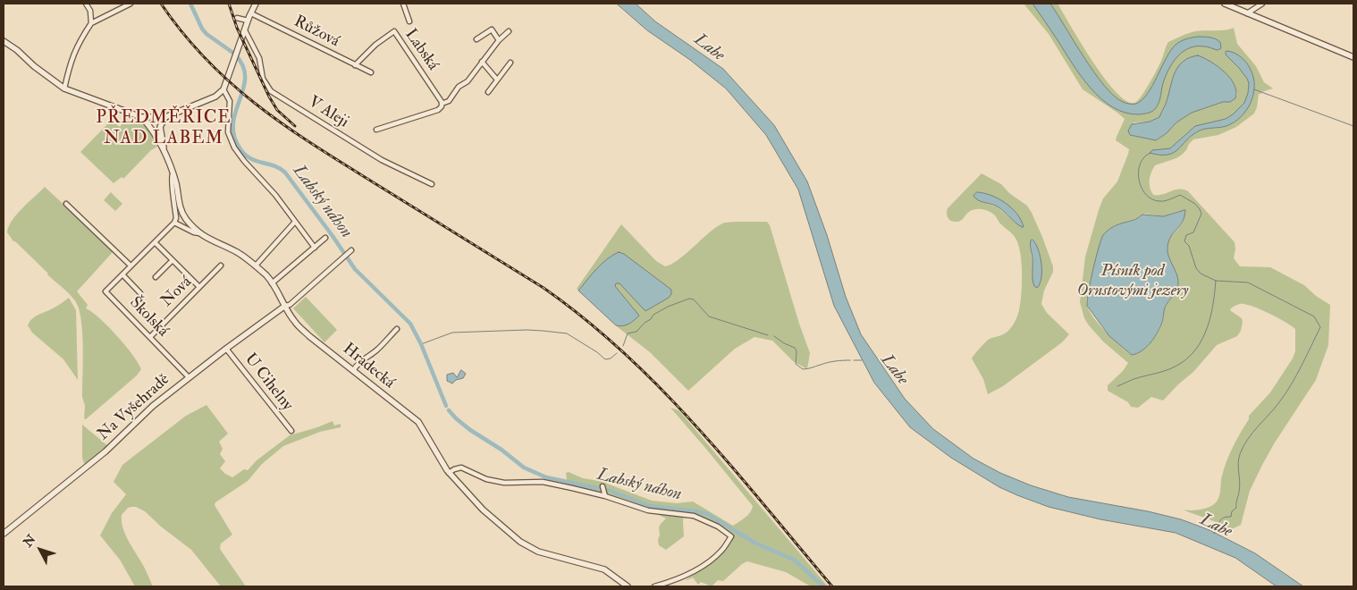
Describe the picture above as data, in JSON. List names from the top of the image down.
{
  "streets": {
    "street": [
      "Růžová",
      "Labská",
      "V Aleji",
      "Nová",
      "Školská",
      "Hradecká",
      "U Cihelny",
      "Na Vyšehradě"
    ]
  },
  "crossings": [
    ["Růžová", "Labská"],
    ["Nová", "Školská"],
    ["Školská", "Na Vyšehradě"],
    ["Hradecká", "Na Vyšehradě"],
    ["U Cihelny", "Na Vyšehradě"]
  ],
  "districts": ["PŘEDMĚŘICE NAD LABEM"],
  "water": ["Labe", "Labský náhon", "Písník pod Ornstovými jezery"],
  "north": "top left"
}
